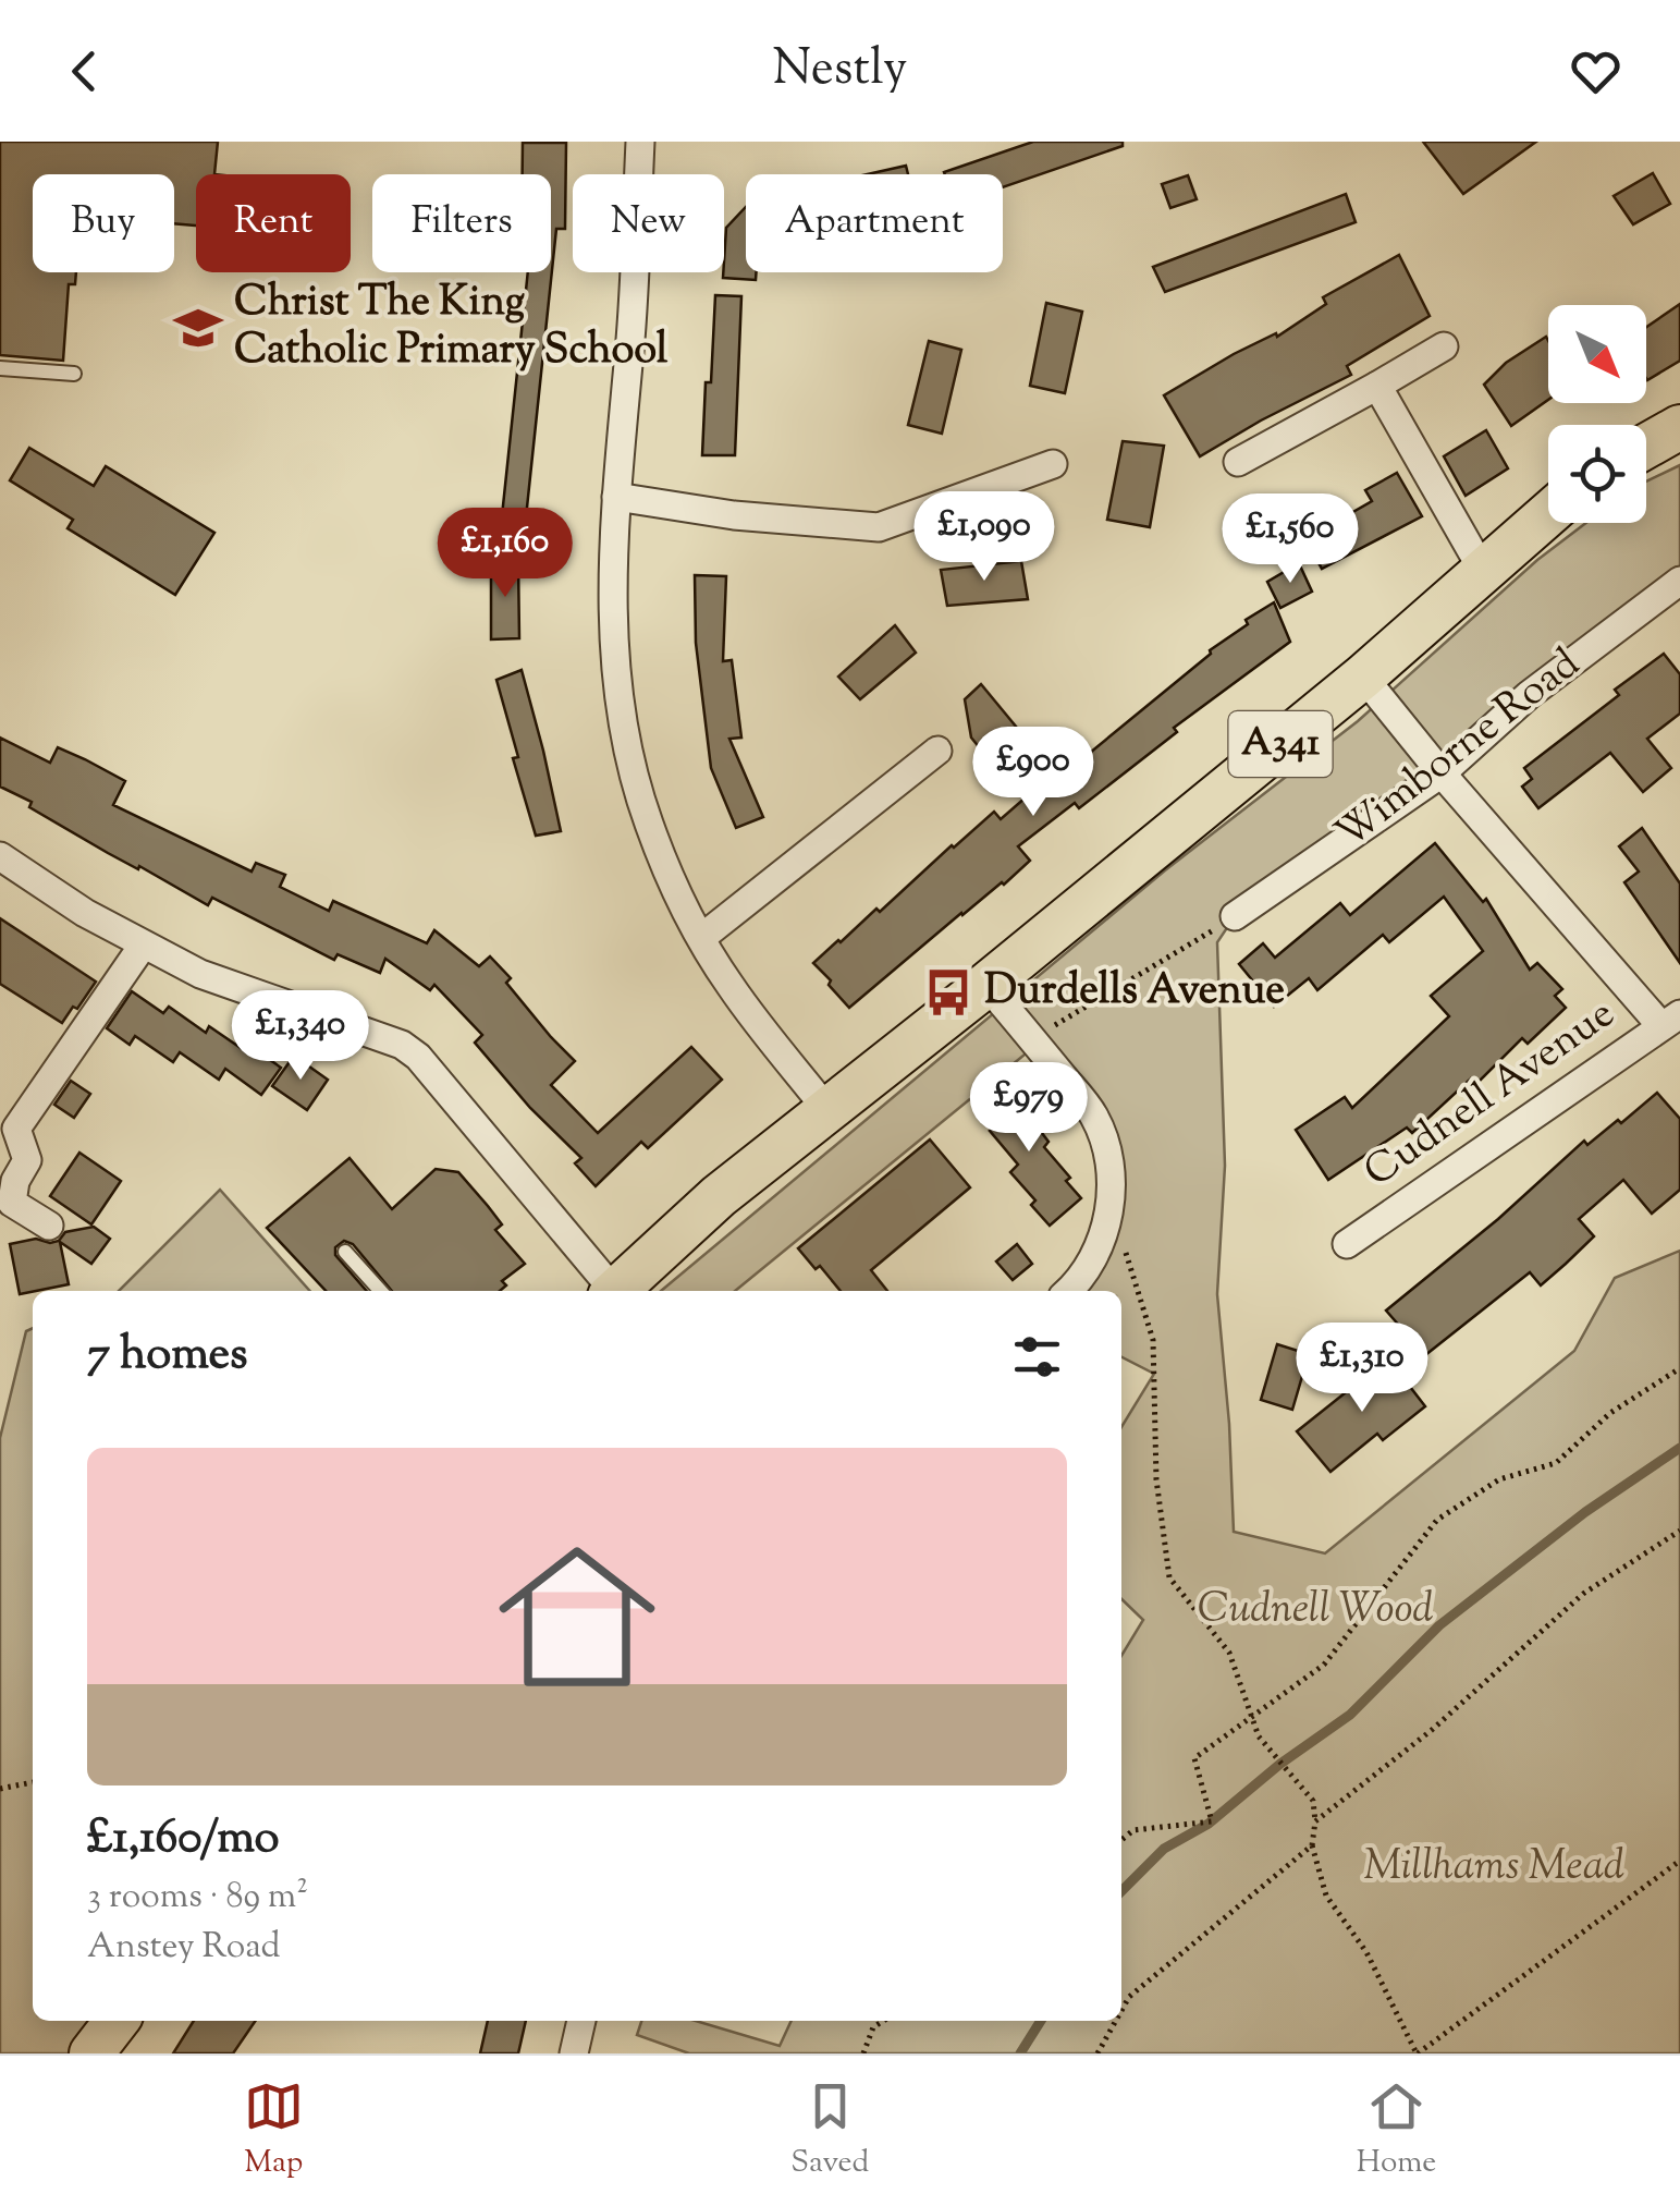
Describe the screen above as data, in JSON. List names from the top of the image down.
{
  "streets": {
    "main road": ["A341"],
    "street": ["Wimborne Road", "Cudnell Avenue"]
  },
  "parks": ["Cudnell Wood", "Millhams Mead"],
  "places": {
    "school or university": ["Christ The King Catholic Primary School"],
    "bus stop": ["Durdells Avenue"]
  },
  "north": "bottom right",
  "page": {
    "header": "Nestly",
    "chip": [
      "Buy",
      "Rent",
      "Filters",
      "New",
      "Apartment"
    ],
    "price": [
      "£1,090",
      "£1,560",
      "£1,160",
      "£900",
      "£1,340",
      "£979",
      "£1,310"
    ],
    "heading": "7 homes",
    "list": [
      {
        "name": "£1,160/mo",
        "note": "3 rooms · 89 m² · Anstey Road"
      }
    ],
    "tabs": ["Map", "Saved", "Home"]
  }
}
